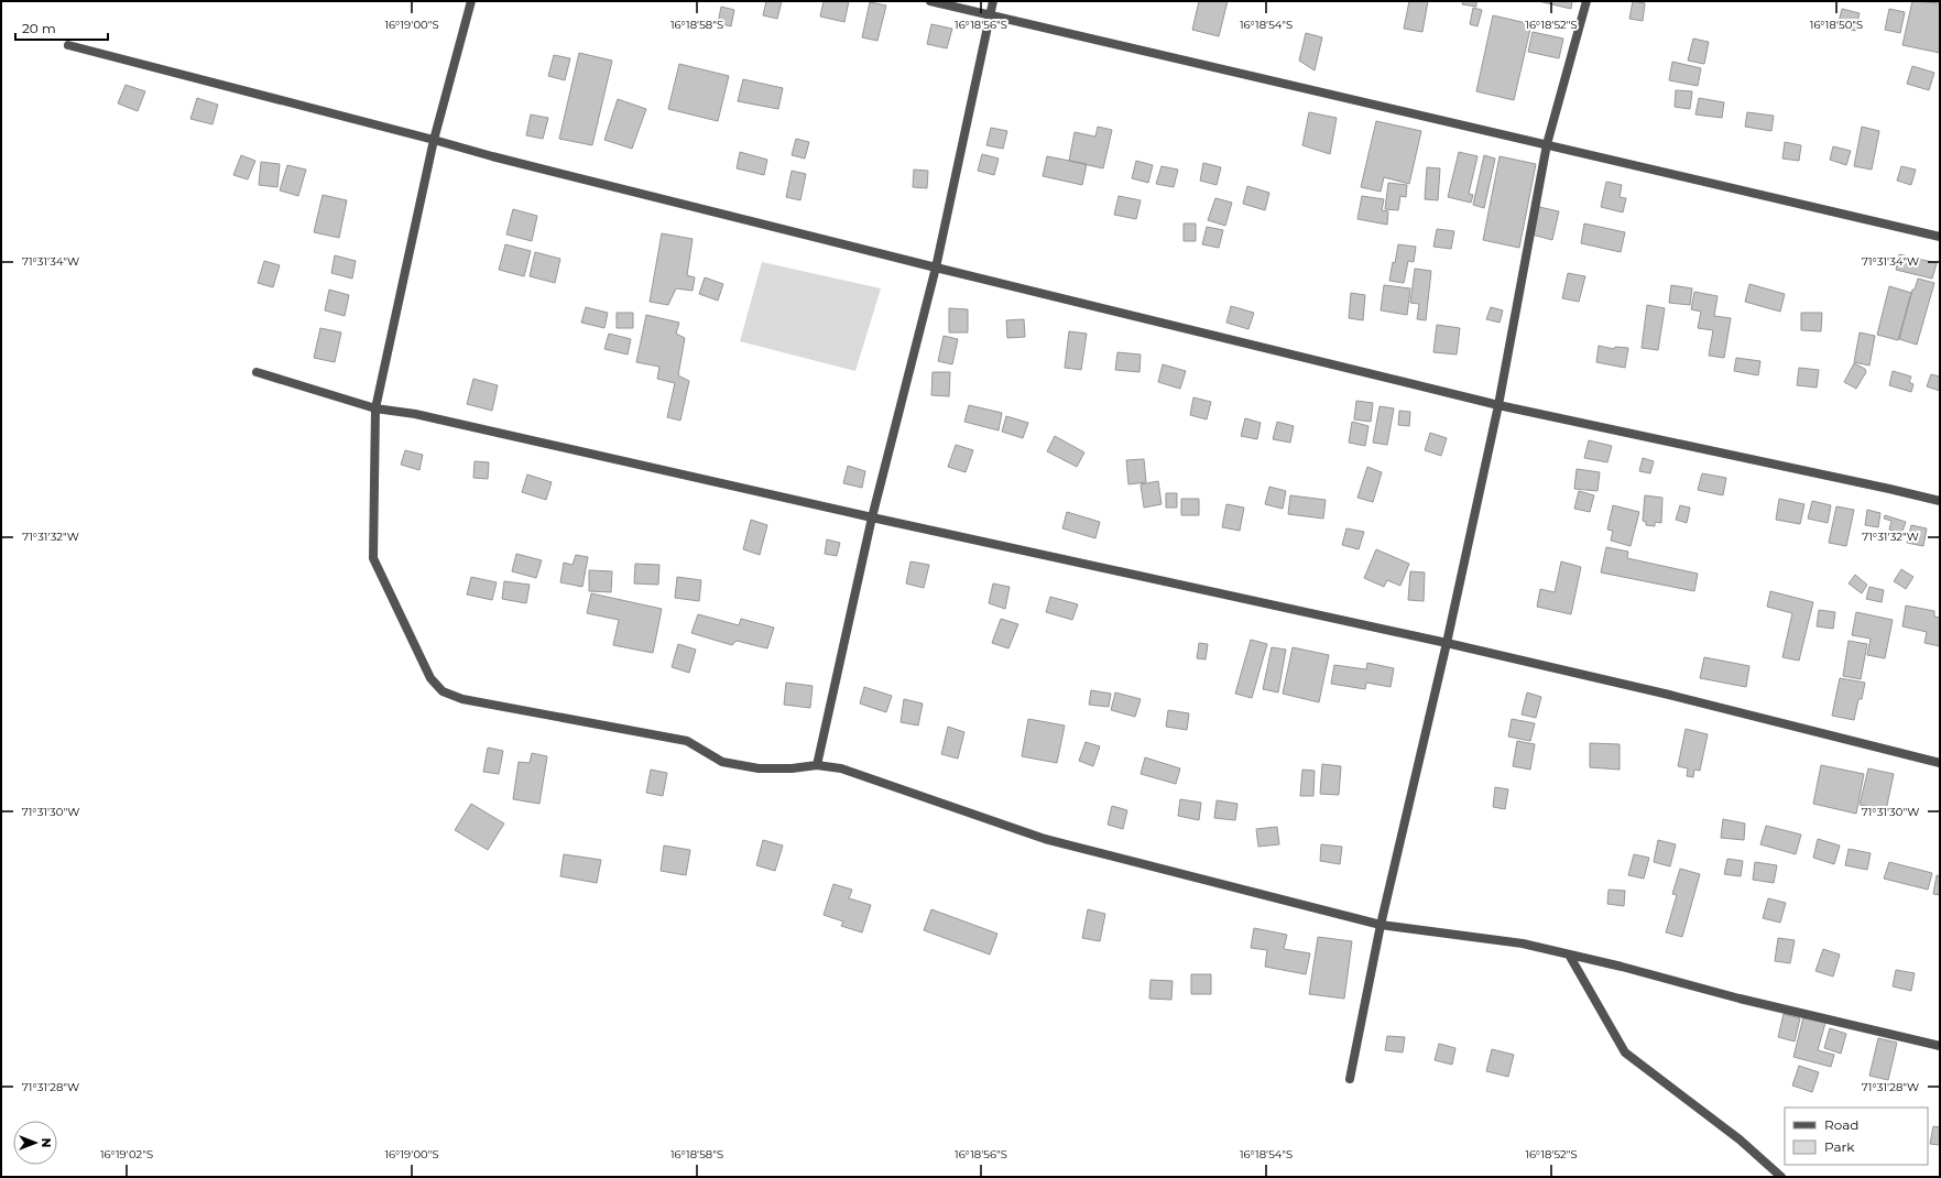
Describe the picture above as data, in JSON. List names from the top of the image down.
{
  "legend": ["Road", "Park"],
  "scale_bar": "20 m",
  "north": "right",
  "coordinates": [
    "16°19'00\"S",
    "16°18'58\"S",
    "16°18'56\"S",
    "16°18'54\"S",
    "16°18'52\"S",
    "16°18'50\"S",
    "71°31'34\"W",
    "71°31'32\"W",
    "71°31'30\"W",
    "71°31'28\"W",
    "16°19'02\"S"
  ]
}
